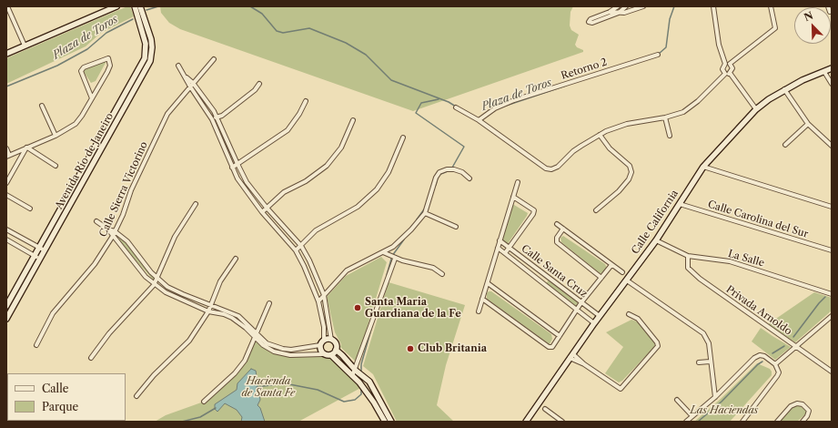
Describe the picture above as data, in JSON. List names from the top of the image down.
{
  "streets": {
    "street": [
      "Retorno 2",
      "Avenida Río de Janeiro",
      "Calle Sierra Victorino",
      "Calle Carolina del Sur",
      "Calle California",
      "La Salle",
      "Calle Santa Cruz",
      "Privada Arnoldo"
    ]
  },
  "crossings": [
    ["Calle Carolina del Sur", "Calle California"],
    ["Calle California", "La Salle"],
    ["Calle California", "Calle Santa Cruz"],
    ["La Salle", "Privada Arnoldo"]
  ],
  "water": ["Plaza de Toros"],
  "parks": ["Hacienda de Santa Fe", "Las Haciendas"],
  "places": ["Santa Maria Guardiana de la Fe", "Club Britania"],
  "legend": ["Calle", "Parque"],
  "north": "top left"
}
